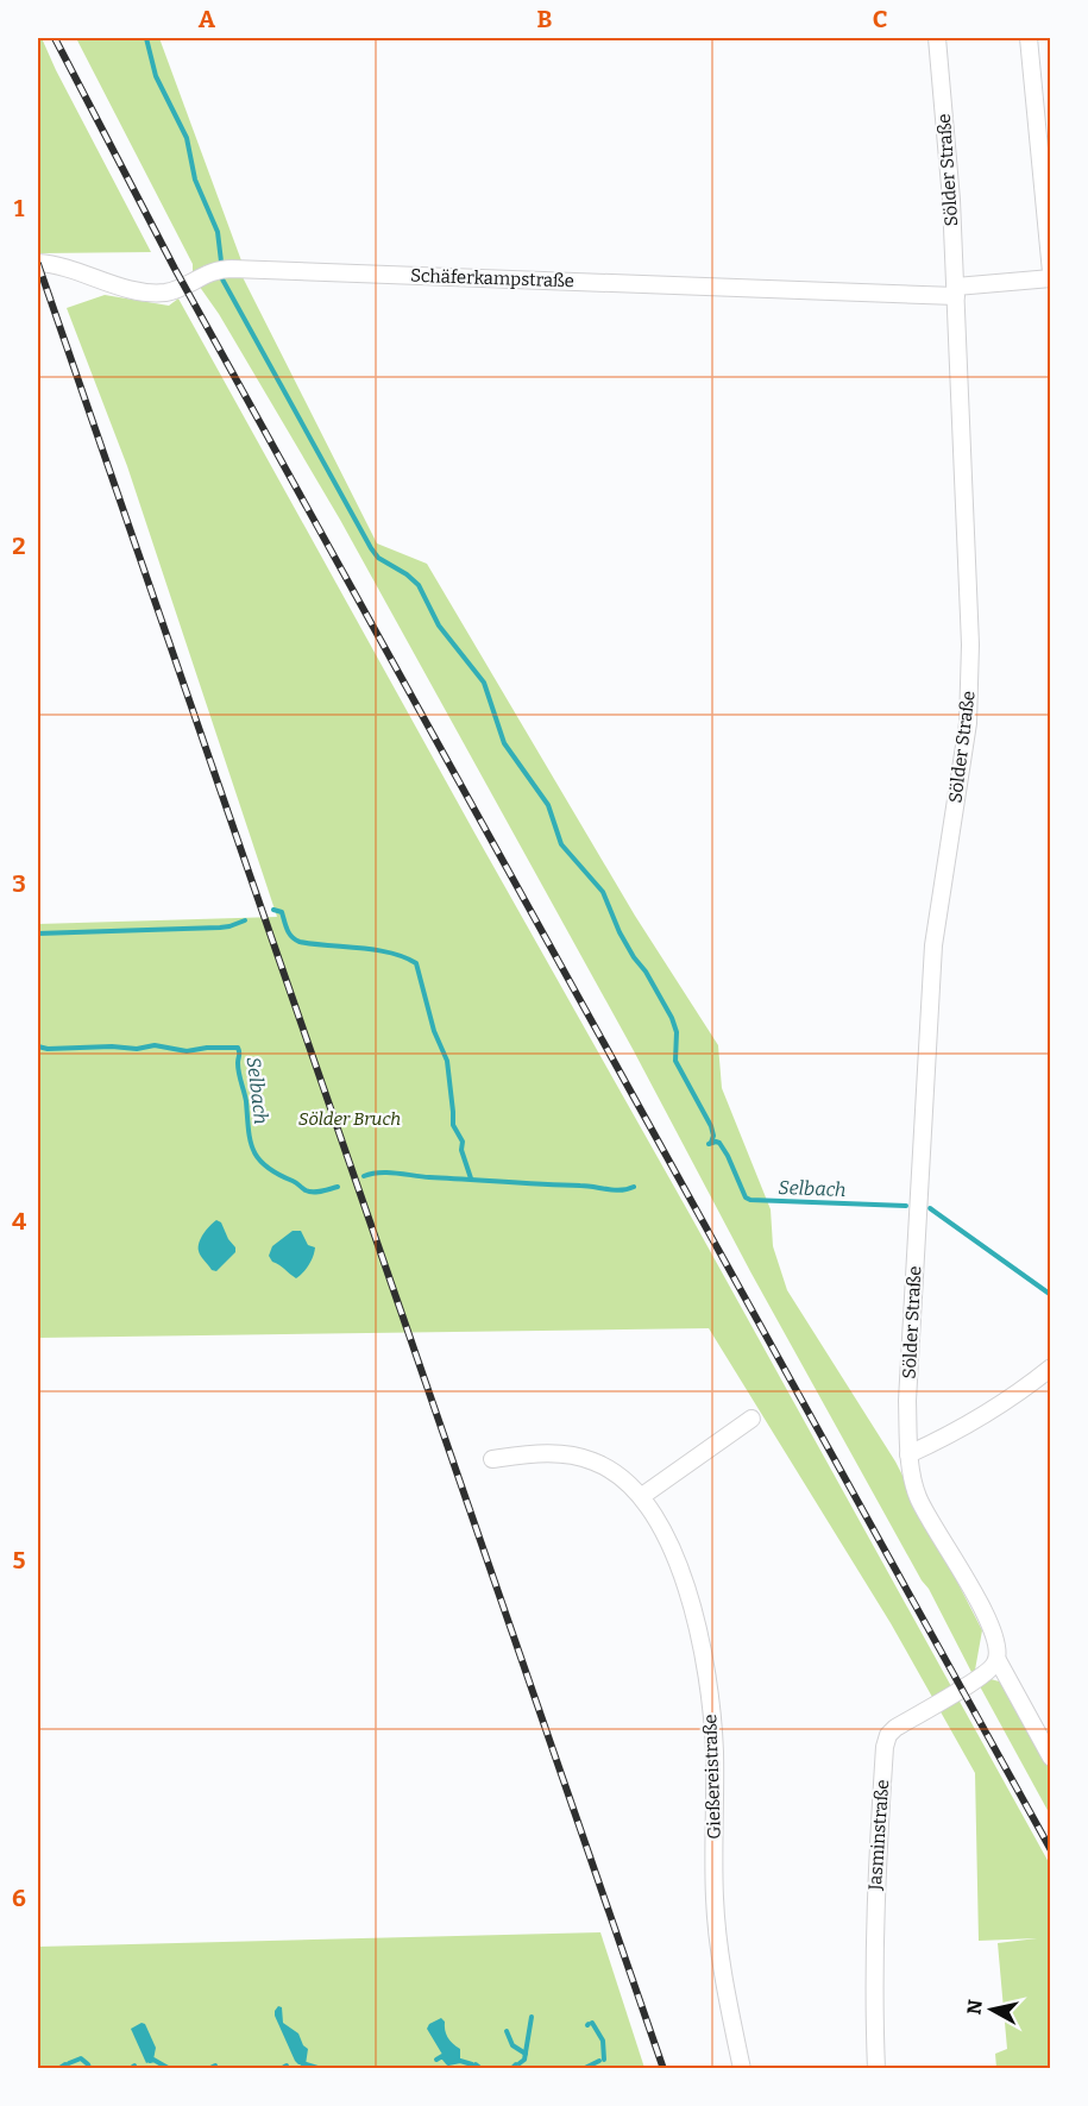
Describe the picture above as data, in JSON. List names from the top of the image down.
{
  "streets": {
    "street": [
      "Sölder Straße",
      "Schäferkampstraße",
      "Gießereistraße",
      "Jasminstraße"
    ]
  },
  "crossings": [
    ["Sölder Straße", "Schäferkampstraße"]
  ],
  "water": ["Selbach"],
  "parks": ["Sölder Bruch"],
  "north": "left",
  "grid": {
    "columns": ["A", "B", "C"],
    "rows": [
      "1",
      "2",
      "3",
      "4",
      "5",
      "6"
    ]
  }
}
